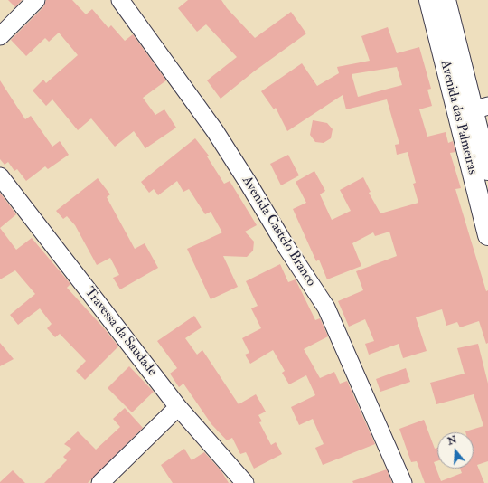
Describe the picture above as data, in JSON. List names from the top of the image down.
{
  "streets": {
    "main road": ["Avenida das Palmeiras"],
    "street": ["Avenida Castelo Branco", "Travessa da Saudade"]
  },
  "north": "top"
}
